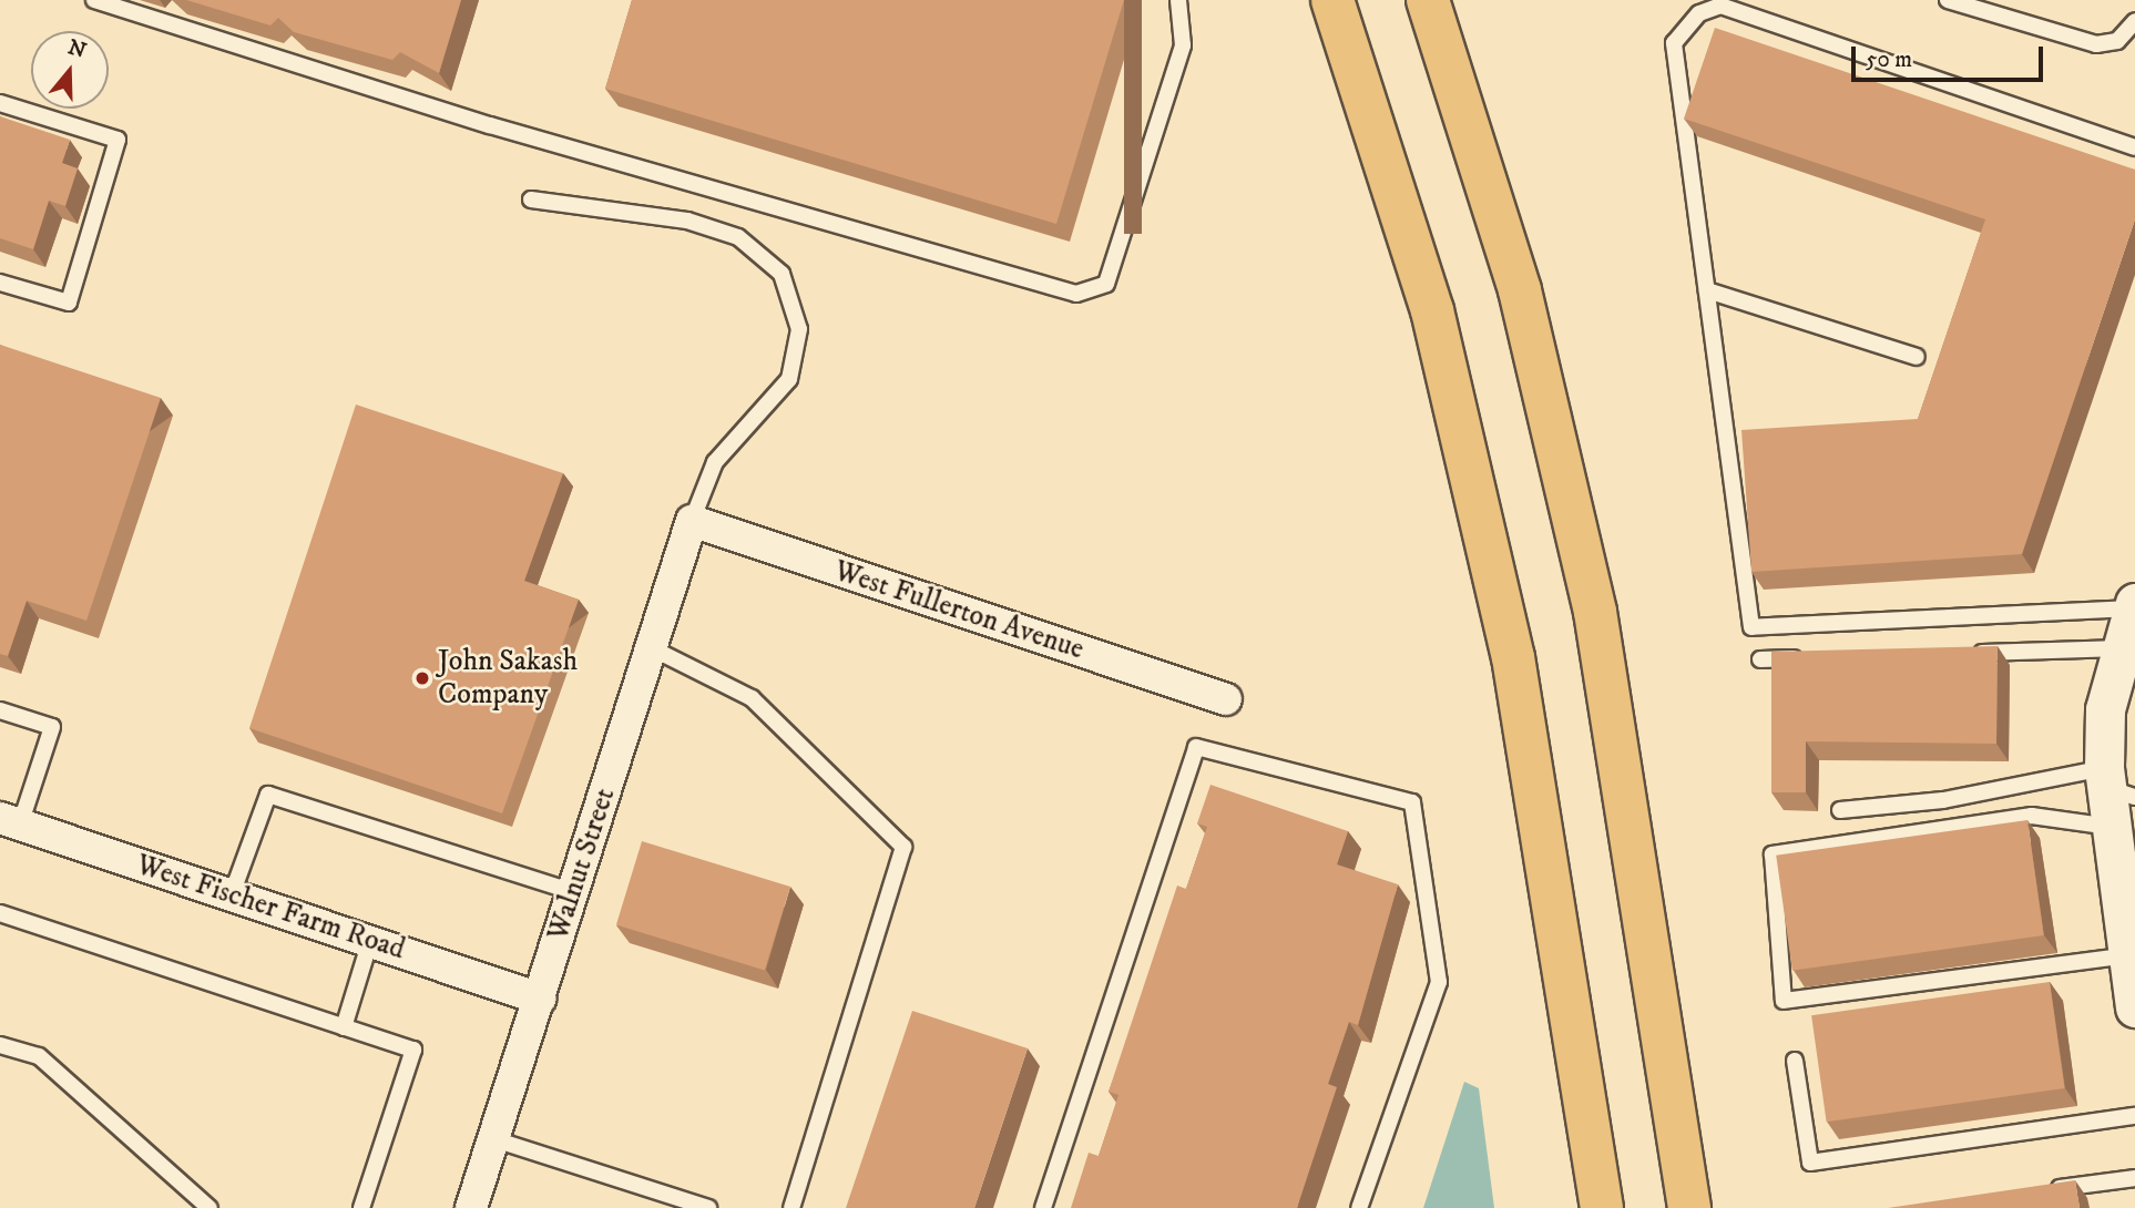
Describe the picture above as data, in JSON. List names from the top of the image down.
{
  "streets": {
    "street": ["West Fullerton Avenue", "Walnut Street", "West Fischer Farm Road"]
  },
  "crossings": [
    ["West Fullerton Avenue", "Walnut Street"],
    ["Walnut Street", "West Fischer Farm Road"]
  ],
  "places": ["John Sakash Company"],
  "scale_bar": "50 m",
  "north": "top"
}
